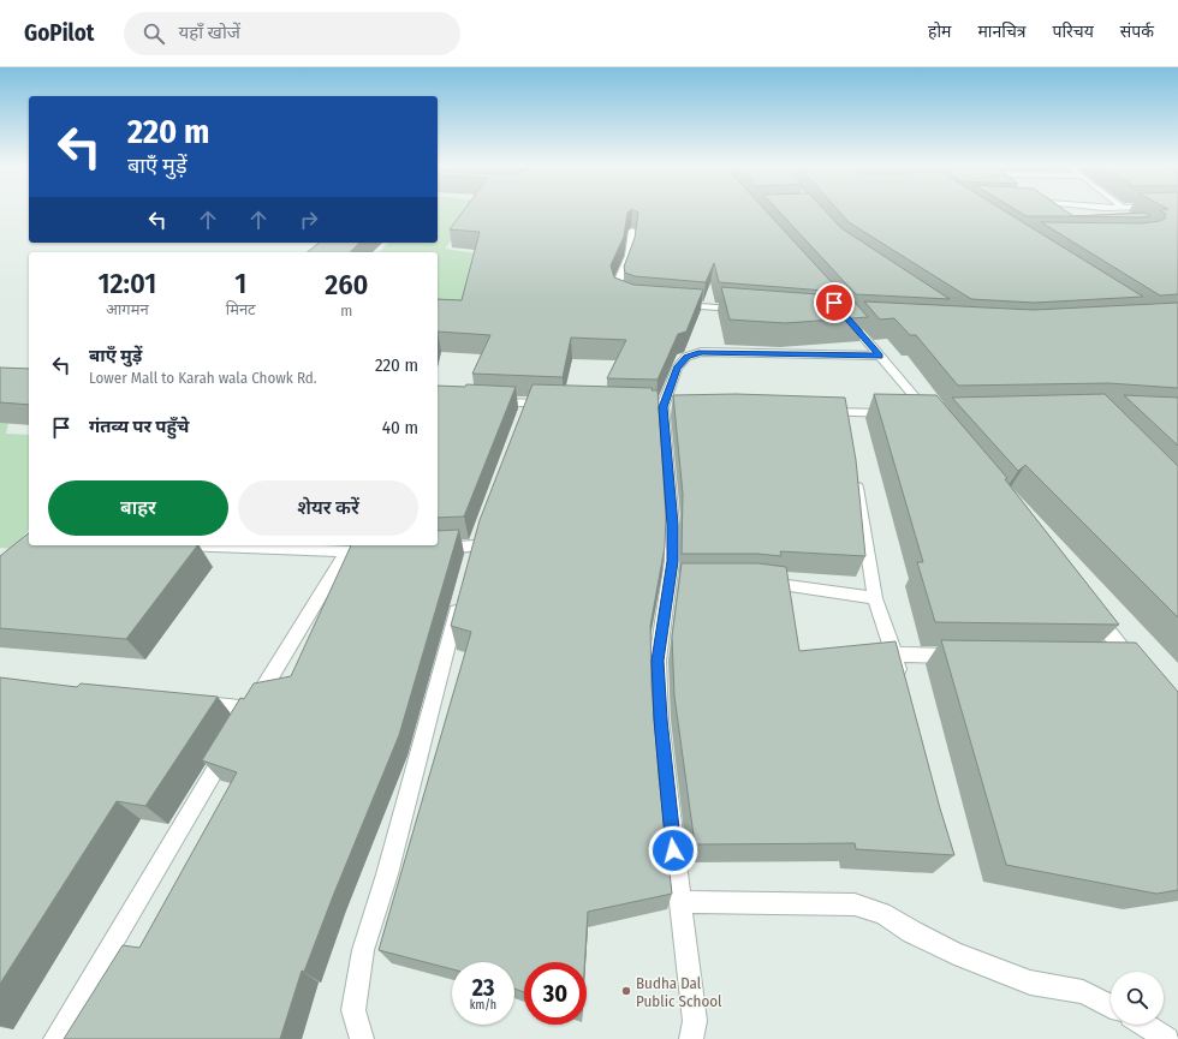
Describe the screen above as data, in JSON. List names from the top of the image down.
{
  "places": ["Budha Dal Public School"],
  "page": {
    "header": "GoPilot",
    "search": "यहाँ खोजें",
    "nav": [
      "होम",
      "मानचित्र",
      "परिचय",
      "संपर्क"
    ],
    "turn": ["220 m", "बाएँ मुड़ें"],
    "eta": [
      "12:01",
      "आगमन",
      "1",
      "मिनट",
      "260",
      "m"
    ],
    "list": [
      {
        "name": "बाएँ मुड़ें",
        "note": "Lower Mall to Karah wala Chowk Rd.",
        "value": "220 m"
      },
      {
        "name": "गंतव्य पर पहुँचे",
        "value": "40 m"
      }
    ],
    "buttons": ["बाहर", "शेयर करें"],
    "speed": "23 km/h",
    "limit": "30"
  }
}
